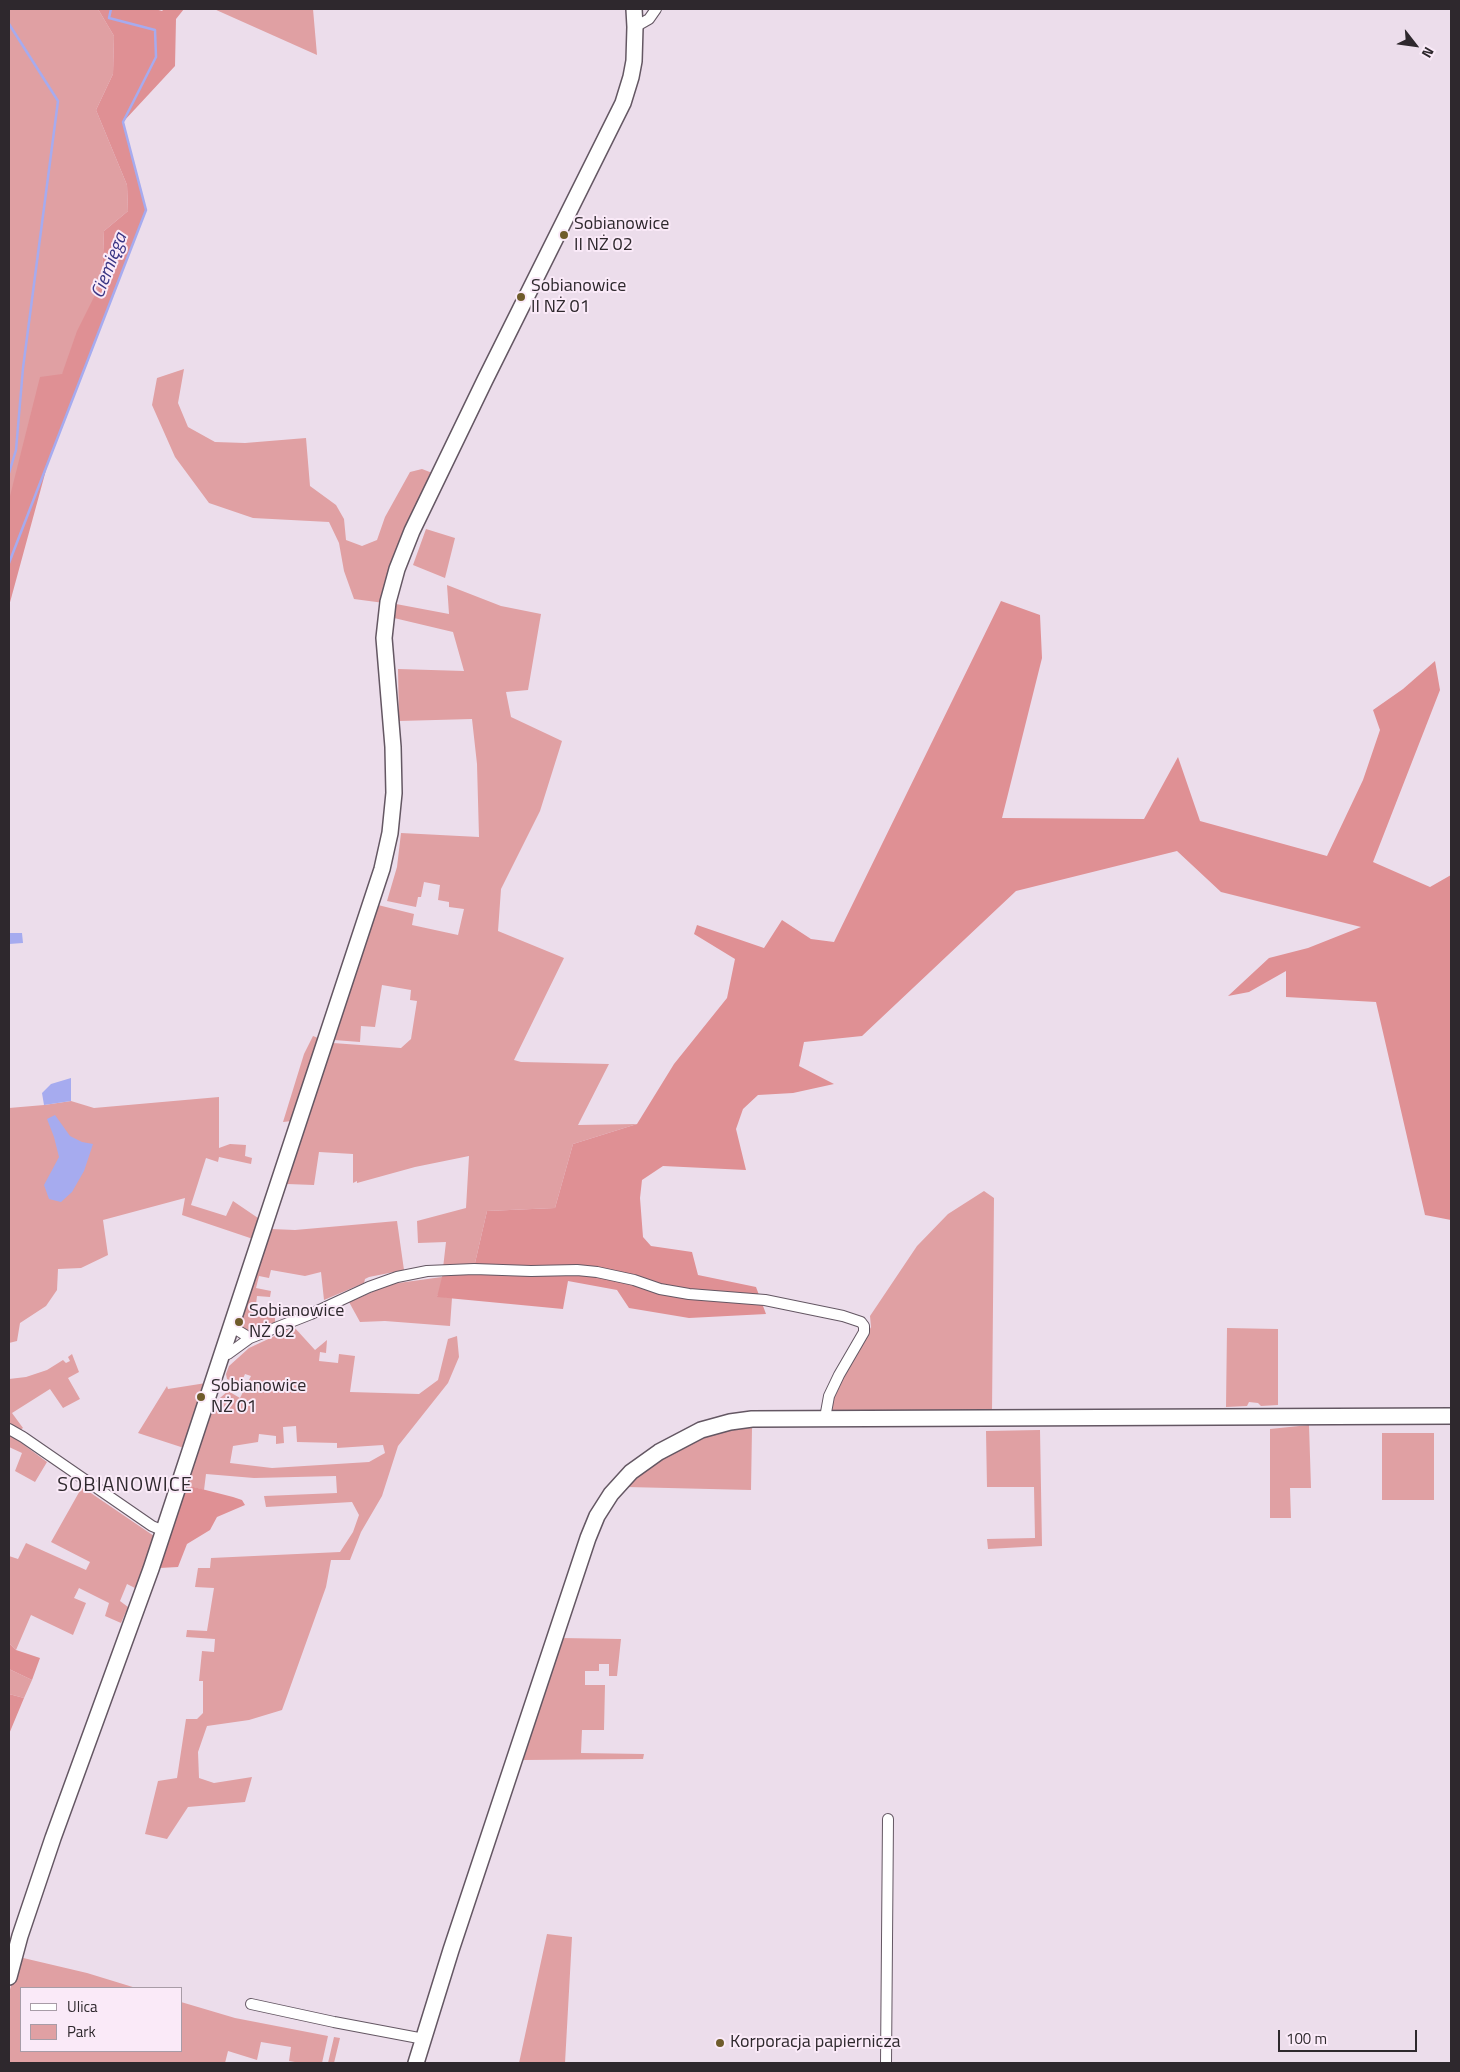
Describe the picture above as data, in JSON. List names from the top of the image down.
{
  "districts": ["SOBIANOWICE"],
  "water": ["Ciemięga"],
  "places": [
    "Sobianowice II NŻ 02",
    "Sobianowice II NŻ 01",
    "Sobianowice NŻ 02",
    "Sobianowice NŻ 01",
    "Korporacja papiernicza"
  ],
  "legend": ["Ulica", "Park"],
  "scale_bar": "100 m",
  "north": "bottom right"
}
